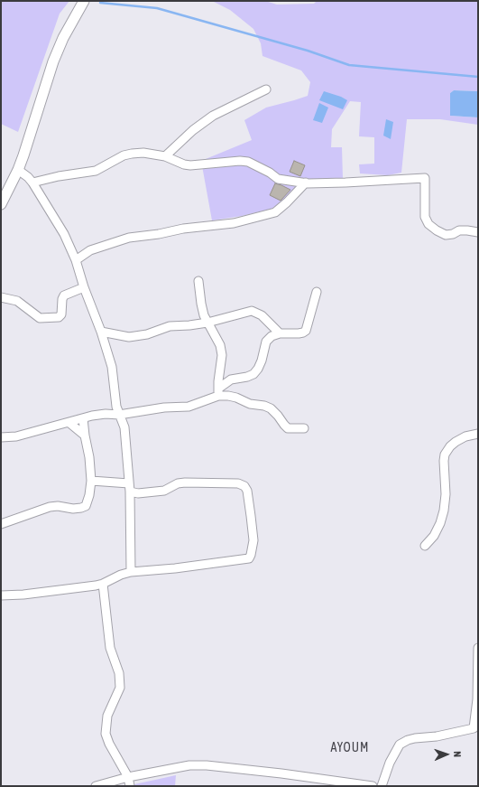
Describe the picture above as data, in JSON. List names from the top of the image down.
{
  "districts": ["AYOUM"],
  "north": "right"
}
